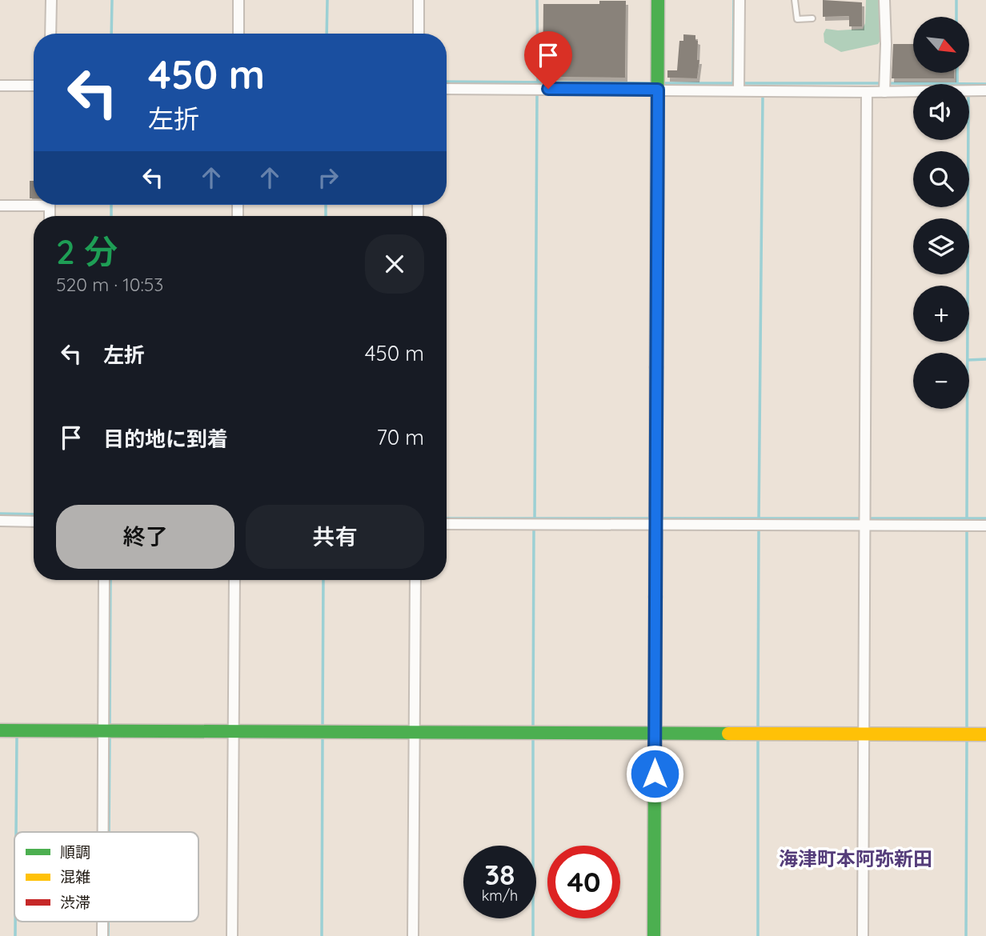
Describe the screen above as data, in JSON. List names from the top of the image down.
{
  "districts": ["海津町本阿弥新田"],
  "legend": ["順調", "混雑", "渋滞"],
  "north": "bottom right",
  "page": {
    "map_buttons": ["+", "−"],
    "turn": ["450 m", "左折"],
    "heading": ["2 分", "520 m · 10:53"],
    "list": [
      {
        "name": "左折",
        "value": "450 m"
      },
      {
        "name": "目的地に到着",
        "value": "70 m"
      }
    ],
    "buttons": ["終了", "共有"],
    "speed": "38 km/h",
    "limit": "40"
  }
}
